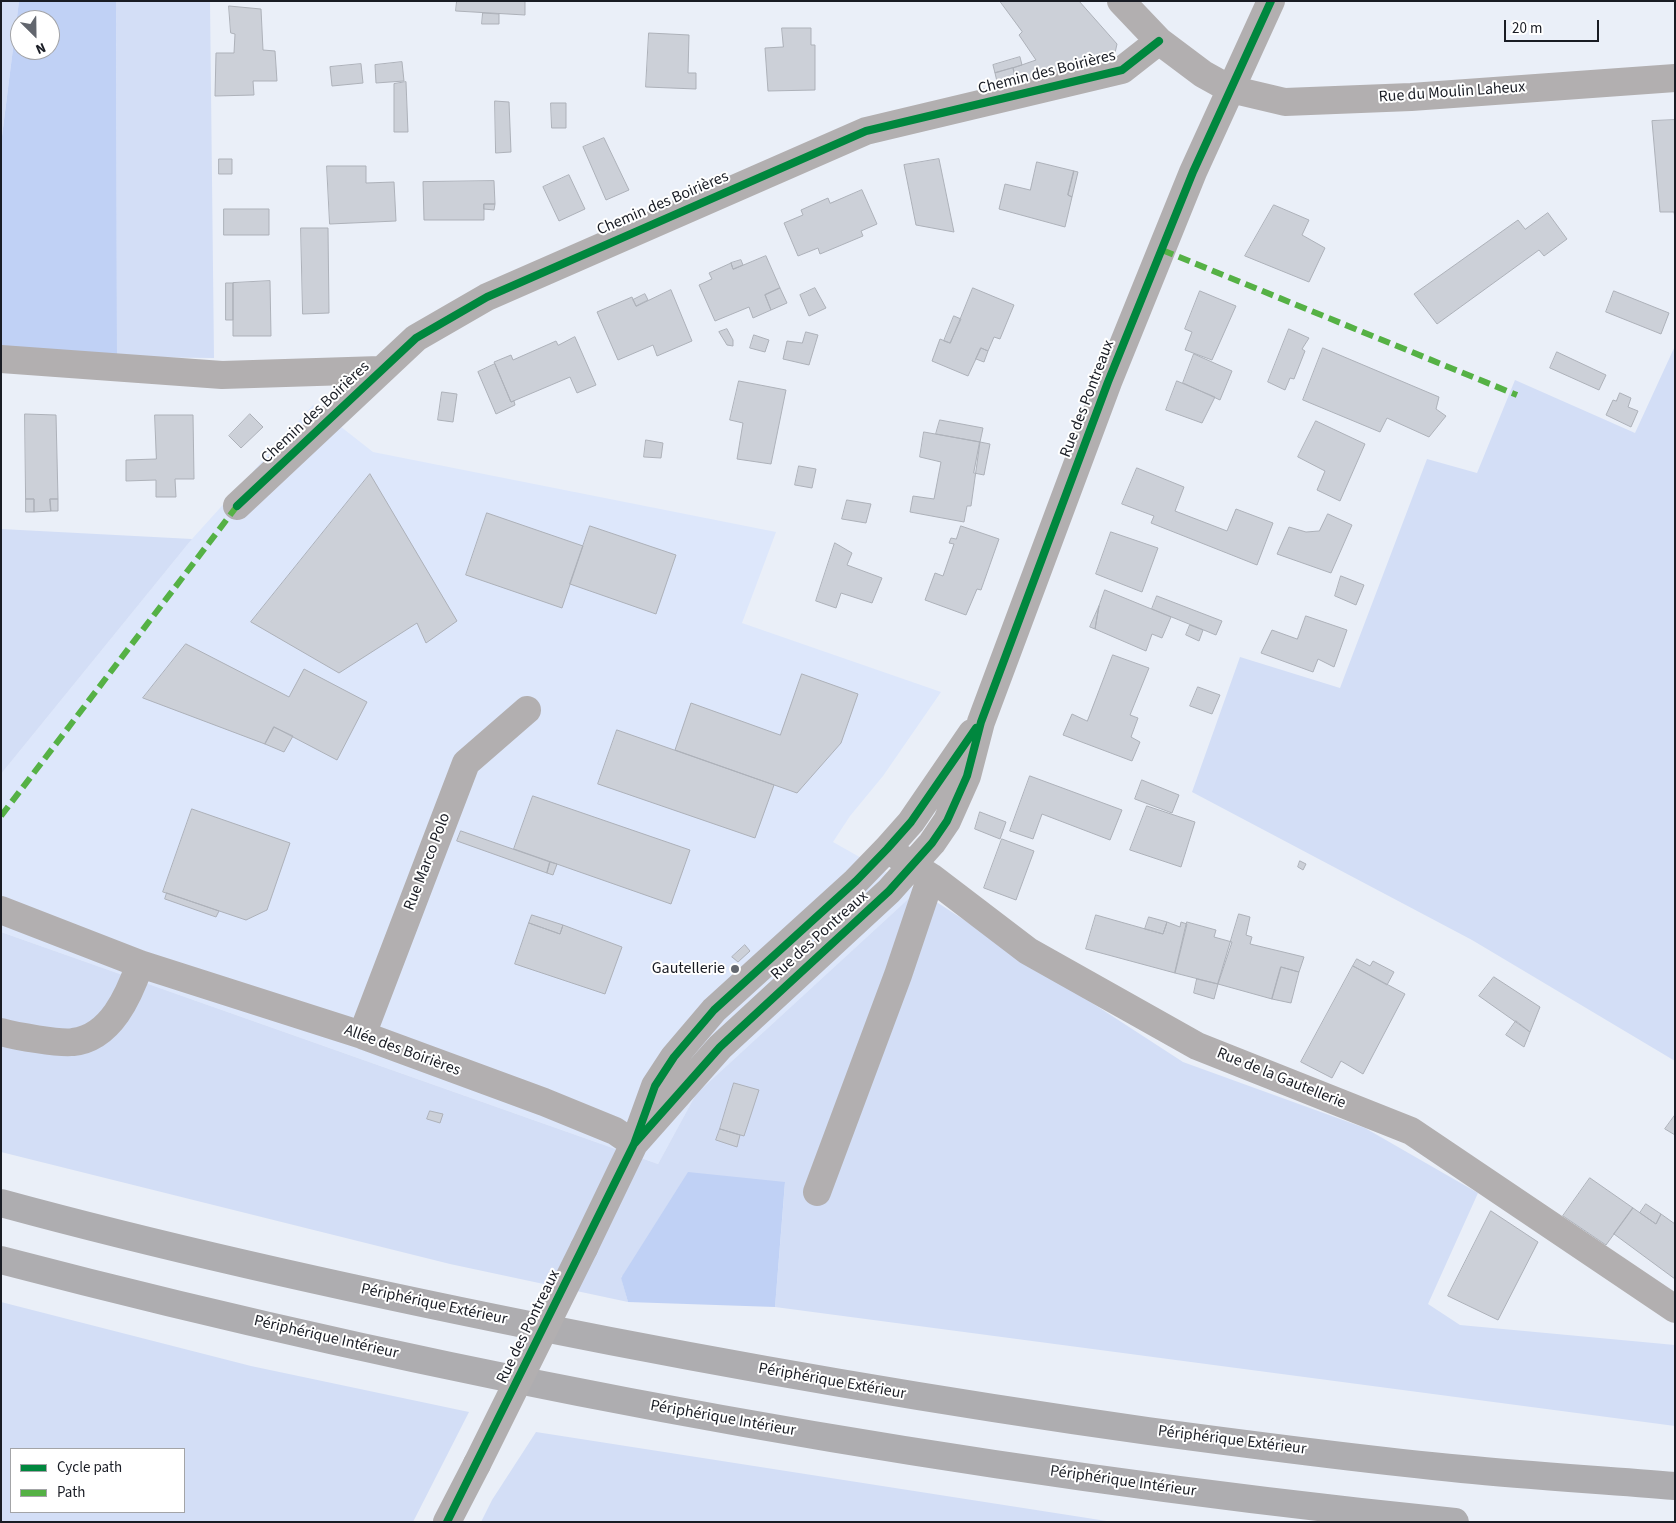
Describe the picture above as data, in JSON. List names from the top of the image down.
{
  "streets": {
    "highway": ["Périphérique Extérieur", "Périphérique Intérieur"],
    "street": [
      "Chemin des Boirières",
      "Rue du Moulin Laheux",
      "Rue des Pontreaux",
      "Rue Marco Polo",
      "Allée des Boirières",
      "Rue de la Gautellerie"
    ]
  },
  "crossings": [
    ["Chemin des Boirières", "Rue du Moulin Laheux"],
    ["Rue du Moulin Laheux", "Rue des Pontreaux"],
    ["Rue des Pontreaux", "Allée des Boirières"],
    ["Rue des Pontreaux", "Rue de la Gautellerie"],
    ["Rue Marco Polo", "Allée des Boirières"]
  ],
  "places": ["Gautellerie"],
  "legend": ["Cycle path", "Path"],
  "scale_bar": "20 m",
  "north": "bottom right"
}
